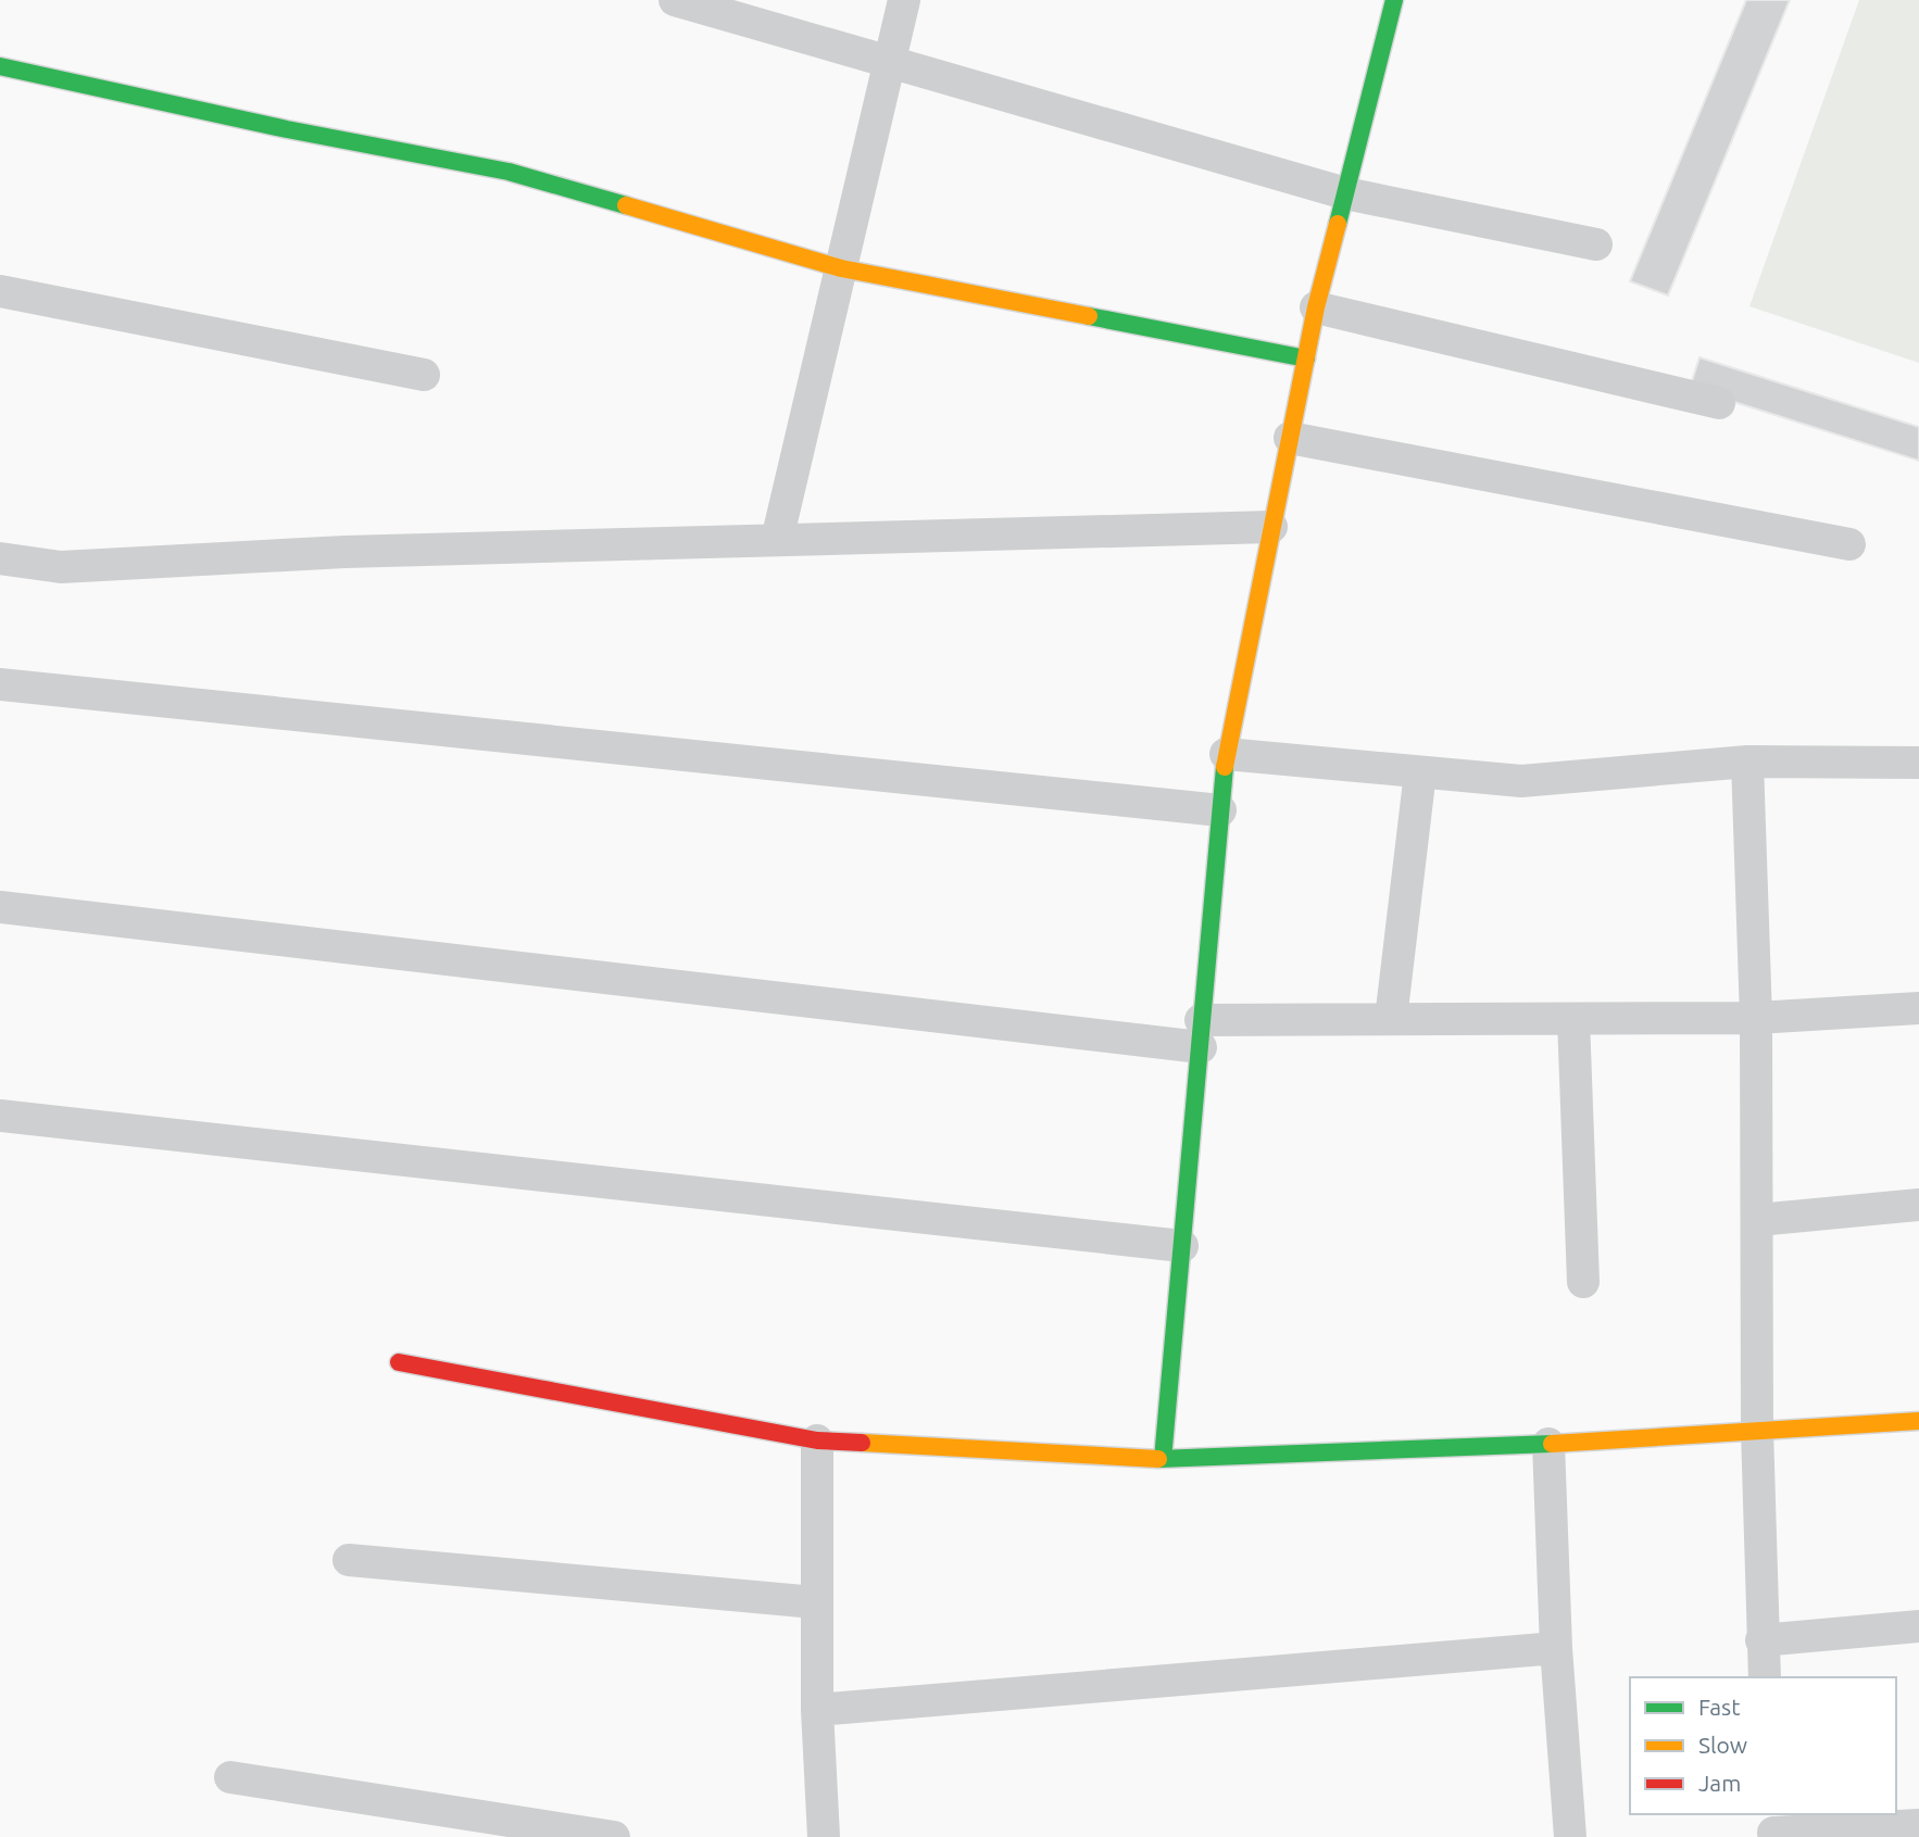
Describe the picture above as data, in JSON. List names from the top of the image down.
{
  "legend": ["Fast", "Slow", "Jam"]
}
